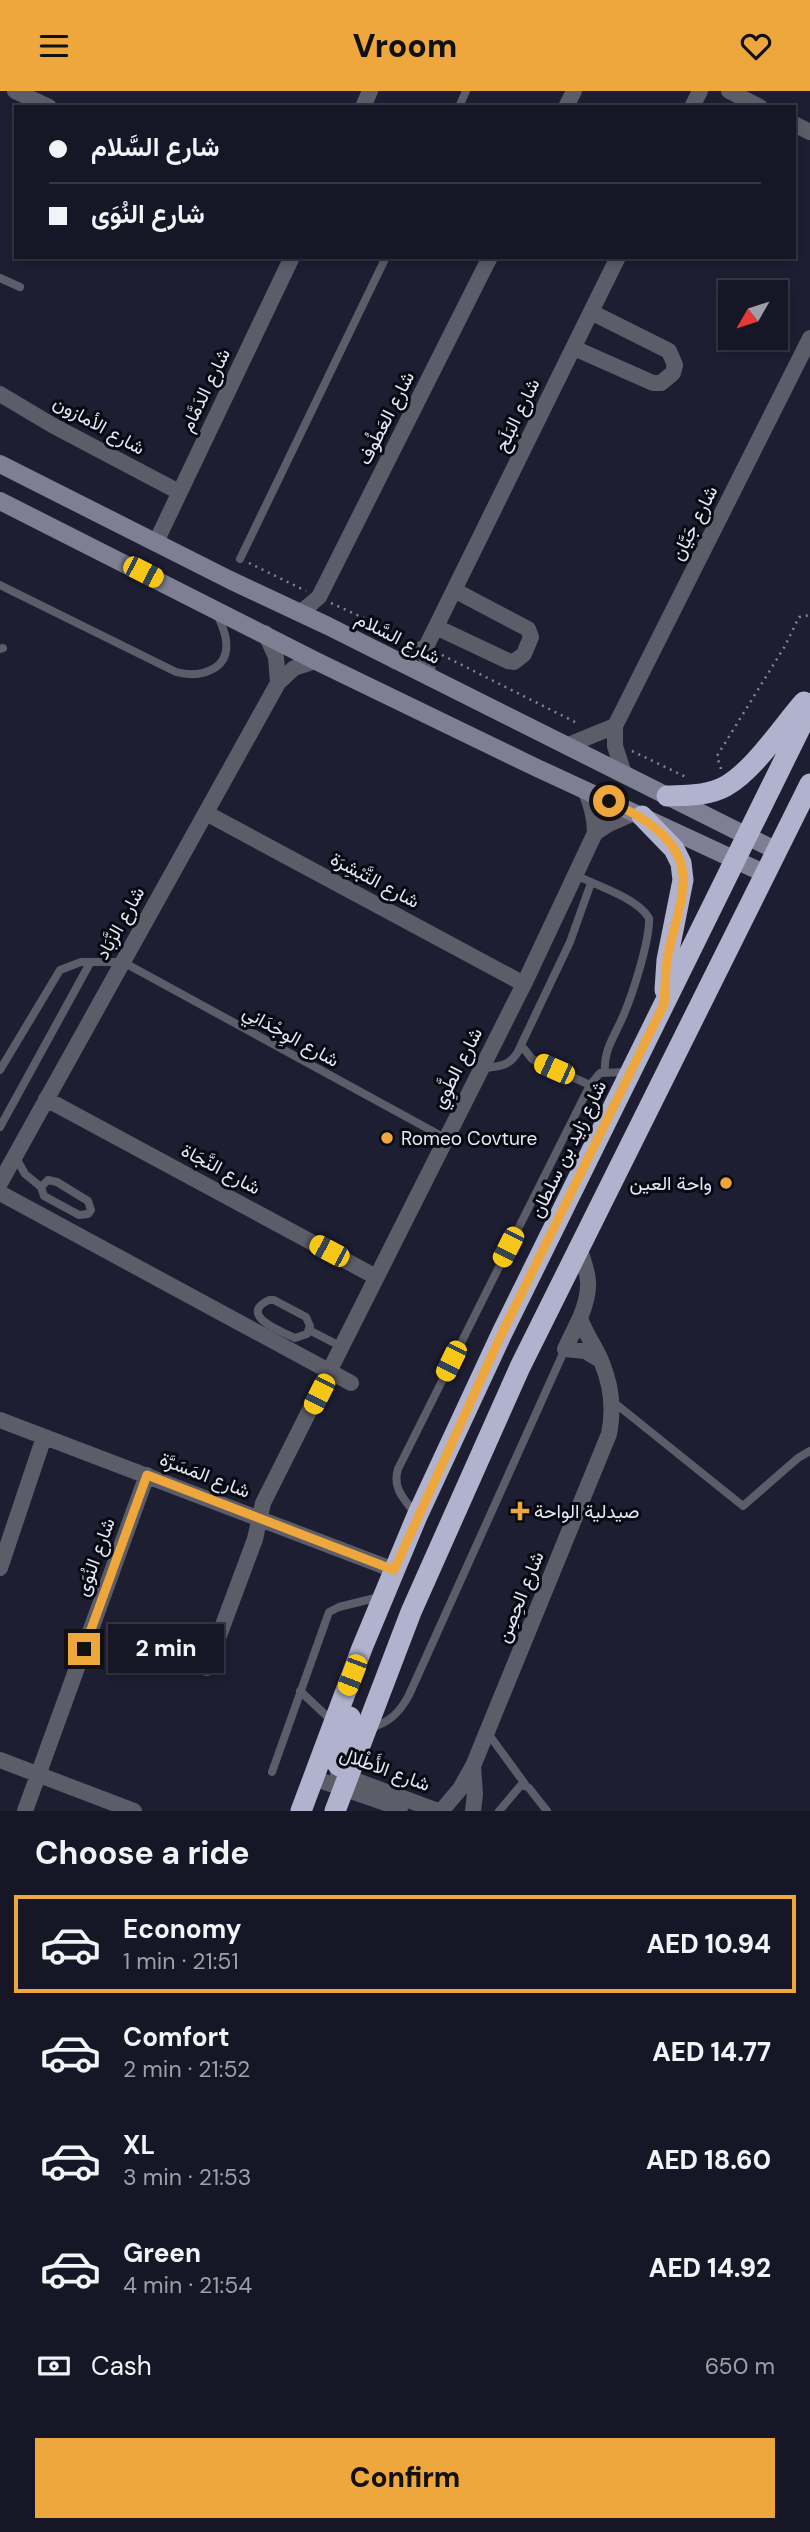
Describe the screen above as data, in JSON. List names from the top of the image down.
{
  "streets": {
    "highway": ["شارع زايد بن سلطان"],
    "street": [
      "شارع الدَمَّام",
      "شارع البَلَح",
      "شارع العَطُوف",
      "شارع الأمازون",
      "شارع جَيَّان",
      "شارع السَّلام",
      "شارع التَّبْشِرَة",
      "شارع الزَّبَاد",
      "شارع الطَّوِي",
      "شارع النَّجَاة",
      "شارع المَسَرَّة",
      "شارع النُوَى",
      "شارع الحِصِن",
      "شارع الأَطْلال"
    ],
    "lane": ["شارع الوِجْدَانِي"]
  },
  "crossings": [
    ["شارع الدَمَّام", "شارع الأمازون"],
    ["شارع الدَمَّام", "شارع السَّلام"],
    ["شارع العَطُوف", "شارع السَّلام"],
    ["شارع جَيَّان", "شارع السَّلام"],
    ["شارع السَّلام", "شارع زايد بن سلطان"],
    ["شارع التَّبْشِرَة", "شارع الزَّبَاد"],
    ["شارع التَّبْشِرَة", "شارع الطَّوِي"],
    ["شارع الزَّبَاد", "شارع الوِجْدَانِي"],
    ["شارع الزَّبَاد", "شارع النَّجَاة"],
    ["شارع الوِجْدَانِي", "شارع الطَّوِي"],
    ["شارع الطَّوِي", "شارع النَّجَاة"],
    ["شارع الطَّوِي", "شارع المَسَرَّة"],
    ["شارع زايد بن سلطان", "شارع المَسَرَّة"],
    ["شارع زايد بن سلطان", "شارع الأَطْلال"],
    ["شارع المَسَرَّة", "شارع النُوَى"],
    ["شارع الحِصِن", "شارع الأَطْلال"]
  ],
  "places": {
    "other": ["Romeo Covture", "واحة العين"],
    "health": ["صيدلية الواحة"]
  },
  "north": "bottom left",
  "page": {
    "header": "Vroom",
    "banner": ["شارع السَّلام", "شارع النُوَى"],
    "bubble": "2 min",
    "heading": "Choose a ride",
    "list": [
      {
        "name": "Economy",
        "note": "1 min · 21:51",
        "value": "AED 10.94"
      },
      {
        "name": "Comfort",
        "note": "2 min · 21:52",
        "value": "AED 14.77"
      },
      {
        "name": "XL",
        "note": "3 min · 21:53",
        "value": "AED 18.60"
      },
      {
        "name": "Green",
        "note": "4 min · 21:54",
        "value": "AED 14.92"
      }
    ],
    "pay": ["Cash", "650 m"],
    "buttons": "Confirm"
  }
}
